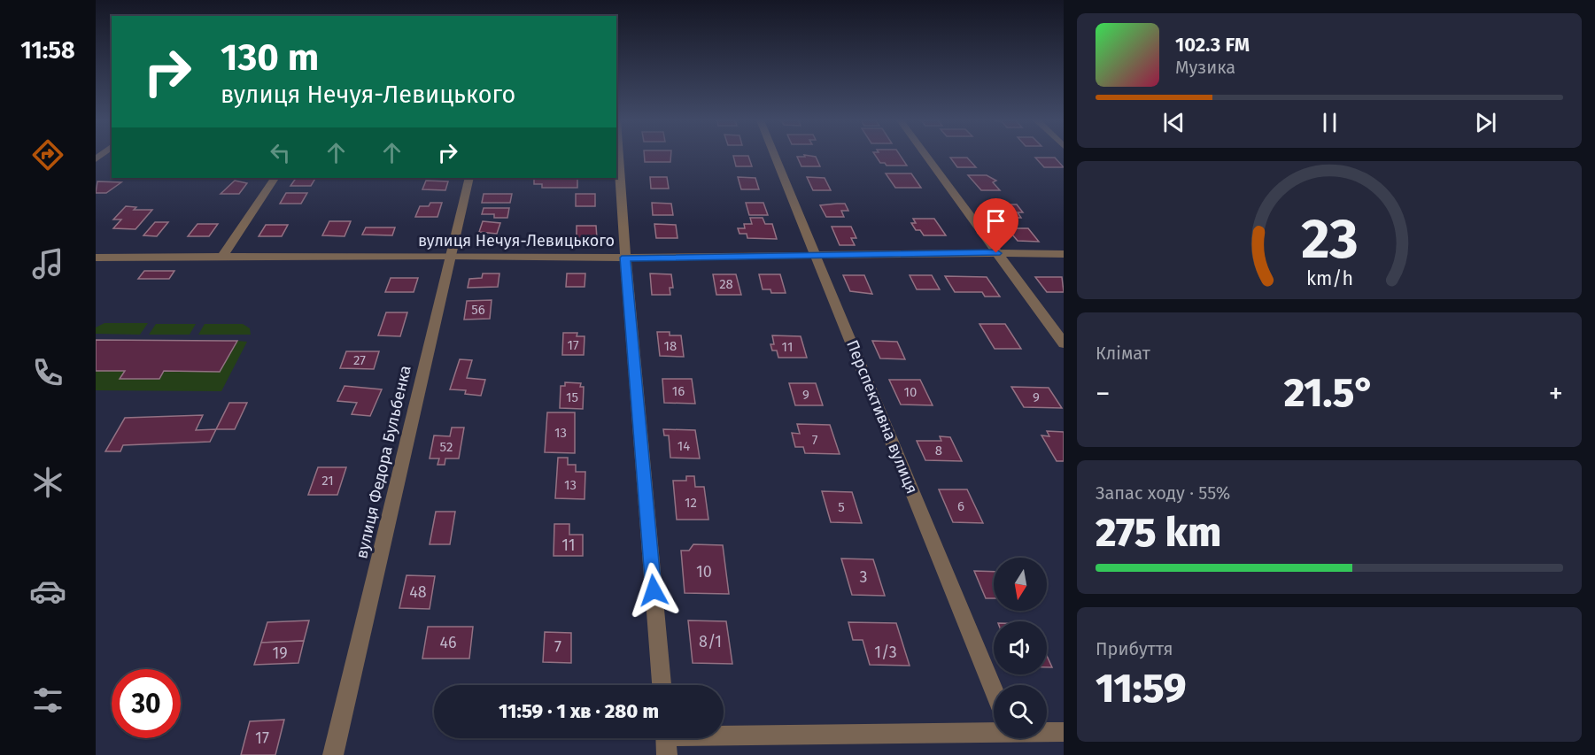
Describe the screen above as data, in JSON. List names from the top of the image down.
{
  "streets": {
    "street": ["вулиця Нечуя-Левицького", "Перспективна вулиця", "вулиця Федора Бульбенка"]
  },
  "crossings": [
    ["вулиця Нечуя-Левицького", "Перспективна вулиця"],
    ["вулиця Нечуя-Левицького", "вулиця Федора Бульбенка"]
  ],
  "house_numbers": [
    "28",
    "56",
    "17",
    "18",
    "11",
    "27",
    "16",
    "10",
    "9",
    "15",
    "9",
    "13",
    "7",
    "14",
    "52",
    "8",
    "21",
    "13",
    "12",
    "6",
    "5",
    "11",
    "10",
    "3",
    "48",
    "8/1",
    "46",
    "7",
    "1/3",
    "19",
    "17"
  ],
  "north": "bottom",
  "page": {
    "tabs": "11:58",
    "turn": ["130 m", "вулиця Нечуя-Левицького"],
    "song": ["102.3 FM", "Музика"],
    "tile": [
      "Клімат",
      ["Запас ходу · 55%", "275 km"],
      ["Прибуття", "11:59"]
    ],
    "heat": ["−", "21.5°", "+"],
    "limit": "30",
    "trip": "11:59 · 1 хв · 280 m",
    "gauge": ["23", "km/h"]
  }
}
